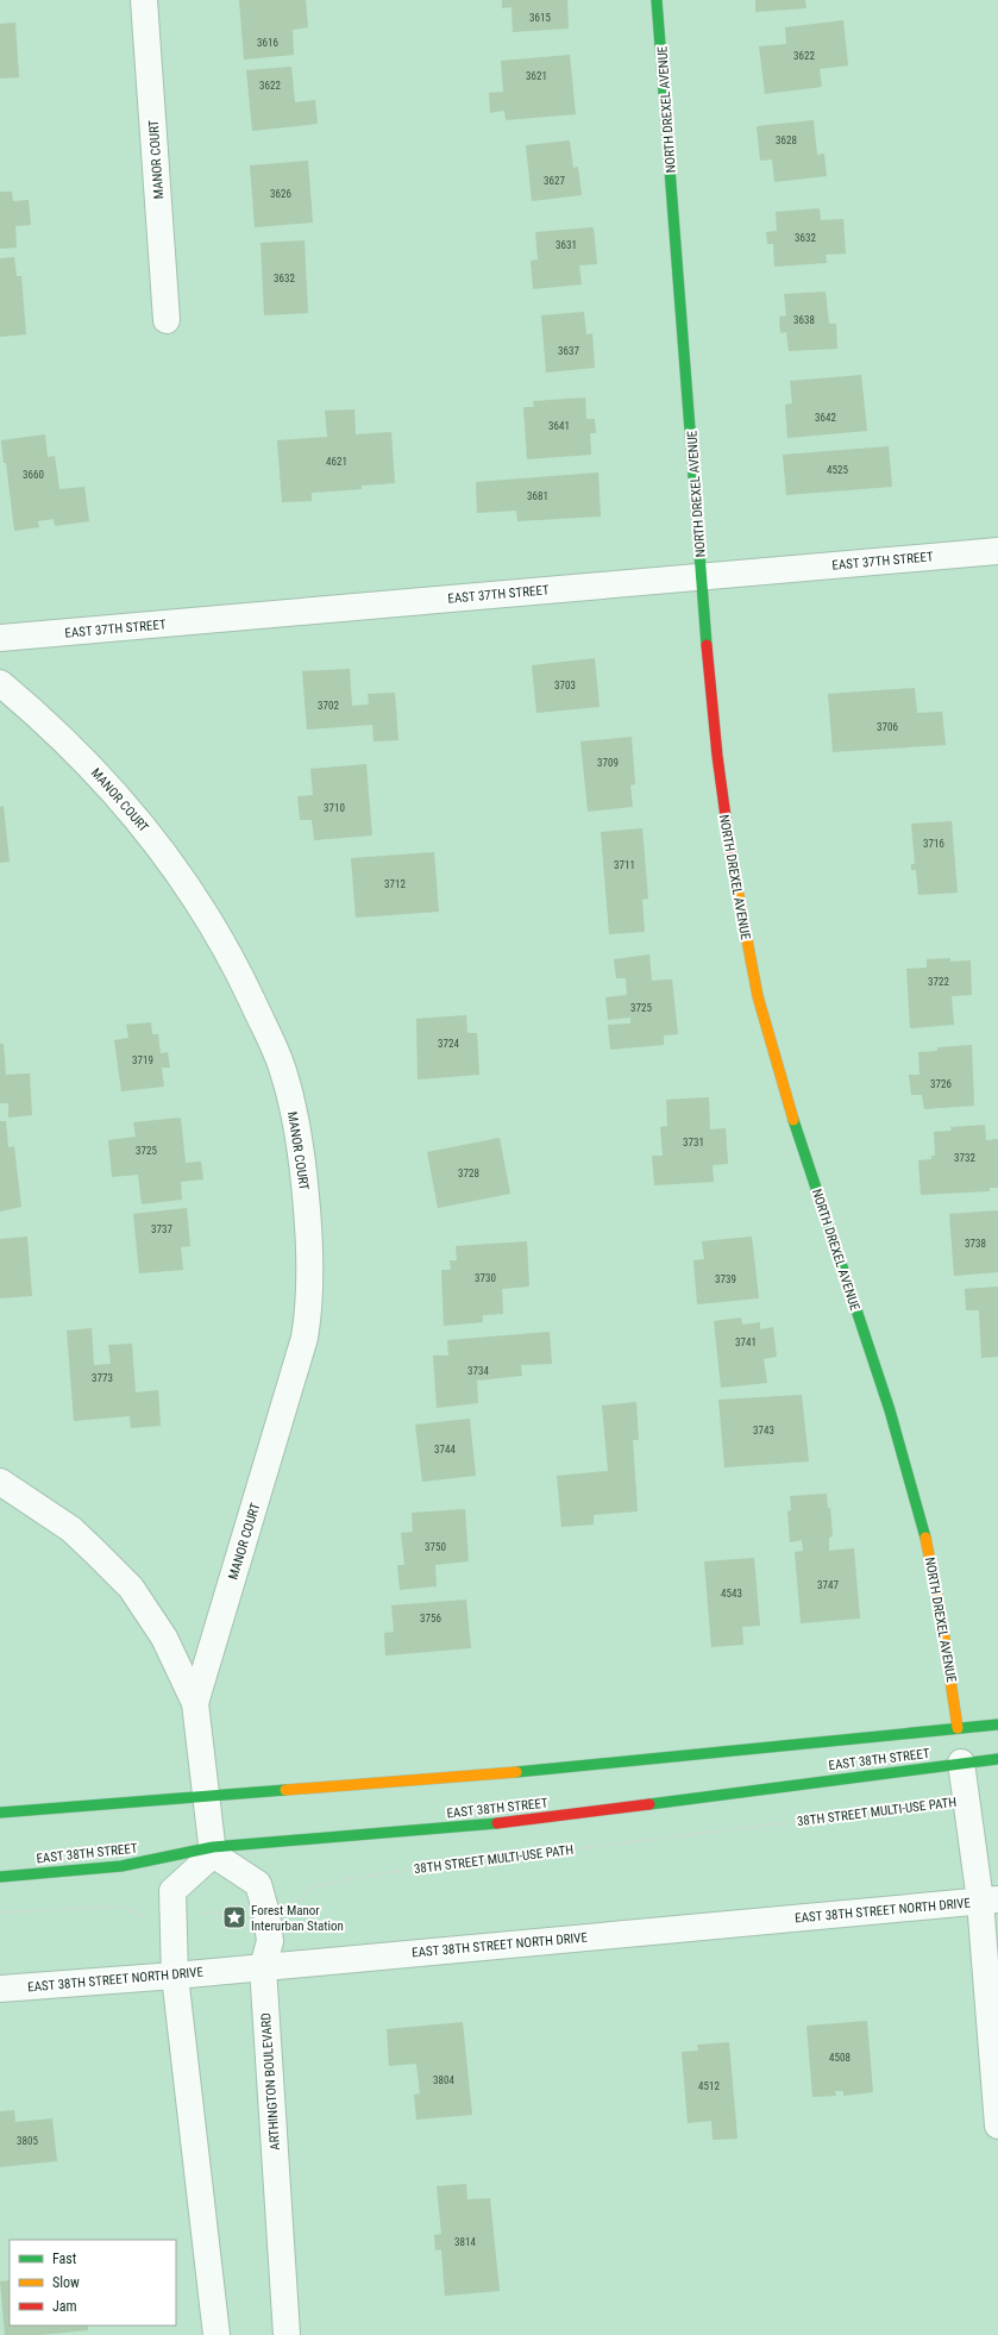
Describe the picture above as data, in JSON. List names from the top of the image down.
{
  "streets": {
    "main road": ["NORTH DREXEL AVENUE", "EAST 38TH STREET"],
    "street": [
      "MANOR COURT",
      "EAST 37TH STREET",
      "EAST 38TH STREET NORTH DRIVE",
      "ARTHINGTON BOULEVARD"
    ],
    "path": ["38TH STREET MULTI-USE PATH"]
  },
  "crossings": [
    ["NORTH DREXEL AVENUE", "EAST 37TH STREET"],
    ["NORTH DREXEL AVENUE", "EAST 38TH STREET"],
    ["EAST 38TH STREET", "ARTHINGTON BOULEVARD"],
    ["38TH STREET MULTI-USE PATH", "ARTHINGTON BOULEVARD"],
    ["EAST 38TH STREET NORTH DRIVE", "ARTHINGTON BOULEVARD"]
  ],
  "places": {
    "place": ["Forest Manor Interurban Station"]
  },
  "house_numbers": [
    "3615",
    "3616",
    "3622",
    "3621",
    "3622",
    "3628",
    "3627",
    "3626",
    "3632",
    "3631",
    "3632",
    "3638",
    "3637",
    "3642",
    "3641",
    "4621",
    "4525",
    "3660",
    "3681",
    "3703",
    "3702",
    "3706",
    "3709",
    "3710",
    "3716",
    "3711",
    "3712",
    "3722",
    "3725",
    "3724",
    "3719",
    "3726",
    "3731",
    "3725",
    "3732",
    "3728",
    "3737",
    "3738",
    "3730",
    "3739",
    "3741",
    "3734",
    "3773",
    "3743",
    "3744",
    "3750",
    "3747",
    "4543",
    "3756",
    "4508",
    "3804",
    "4512",
    "3805",
    "3814"
  ],
  "legend": ["Fast", "Slow", "Jam"]
}
